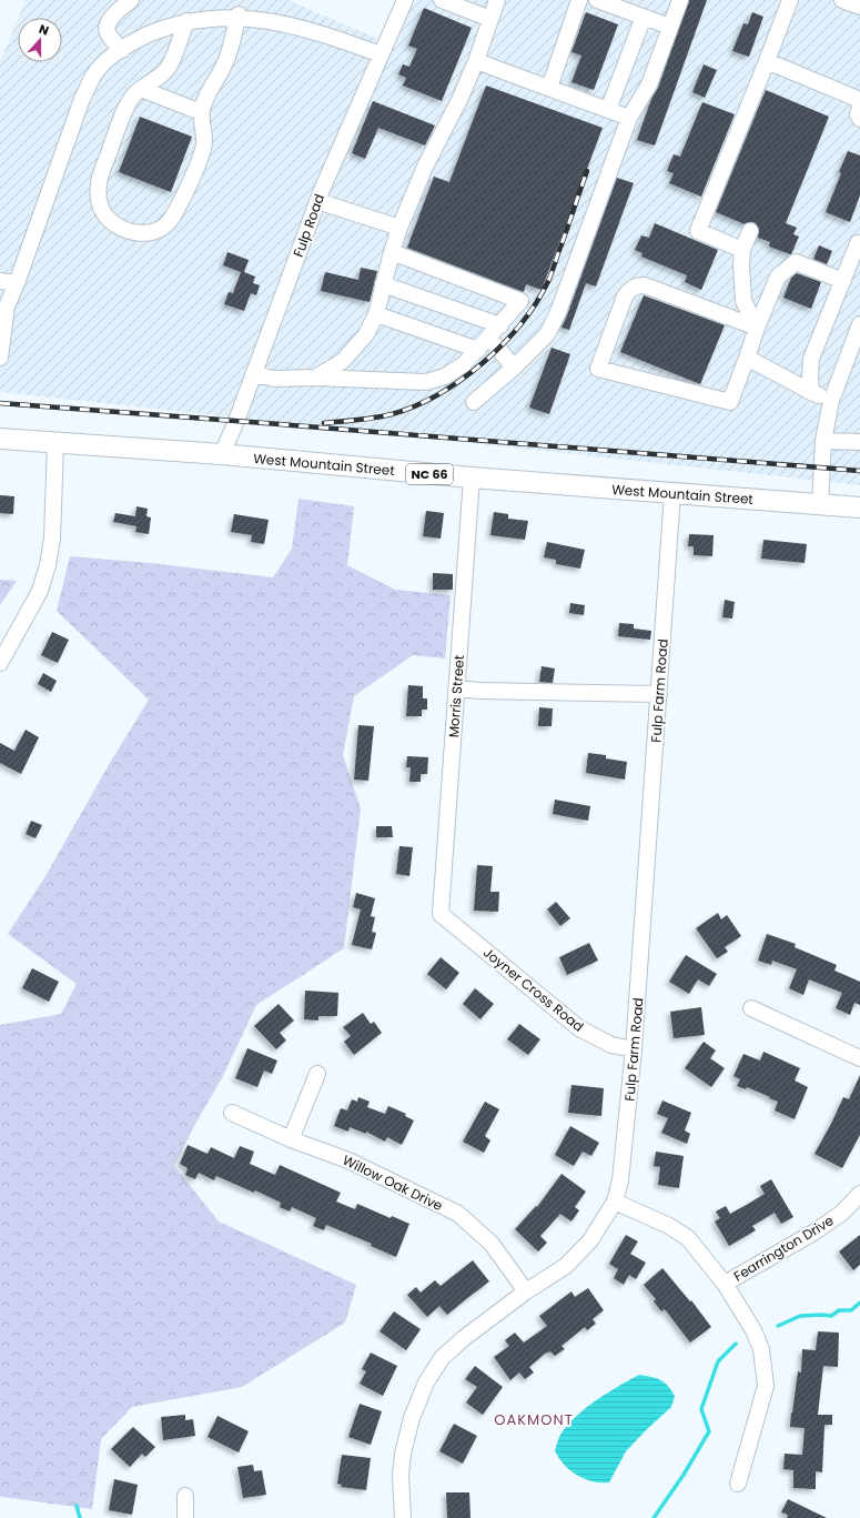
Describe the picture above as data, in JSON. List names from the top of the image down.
{
  "streets": {
    "main road": ["West Mountain Street", "NC 66"],
    "street": [
      "Fulp Road",
      "Fulp Farm Road",
      "Morris Street",
      "Joyner Cross Road",
      "Willow Oak Drive",
      "Fearrington Drive"
    ]
  },
  "crossings": [
    ["Fulp Road", "West Mountain Street"],
    ["West Mountain Street", "Fulp Farm Road"],
    ["West Mountain Street", "Morris Street"],
    ["Fulp Farm Road", "Joyner Cross Road"],
    ["Fulp Farm Road", "Willow Oak Drive"],
    ["Morris Street", "Joyner Cross Road"]
  ],
  "districts": ["OAKMONT"],
  "north": "top"
}
